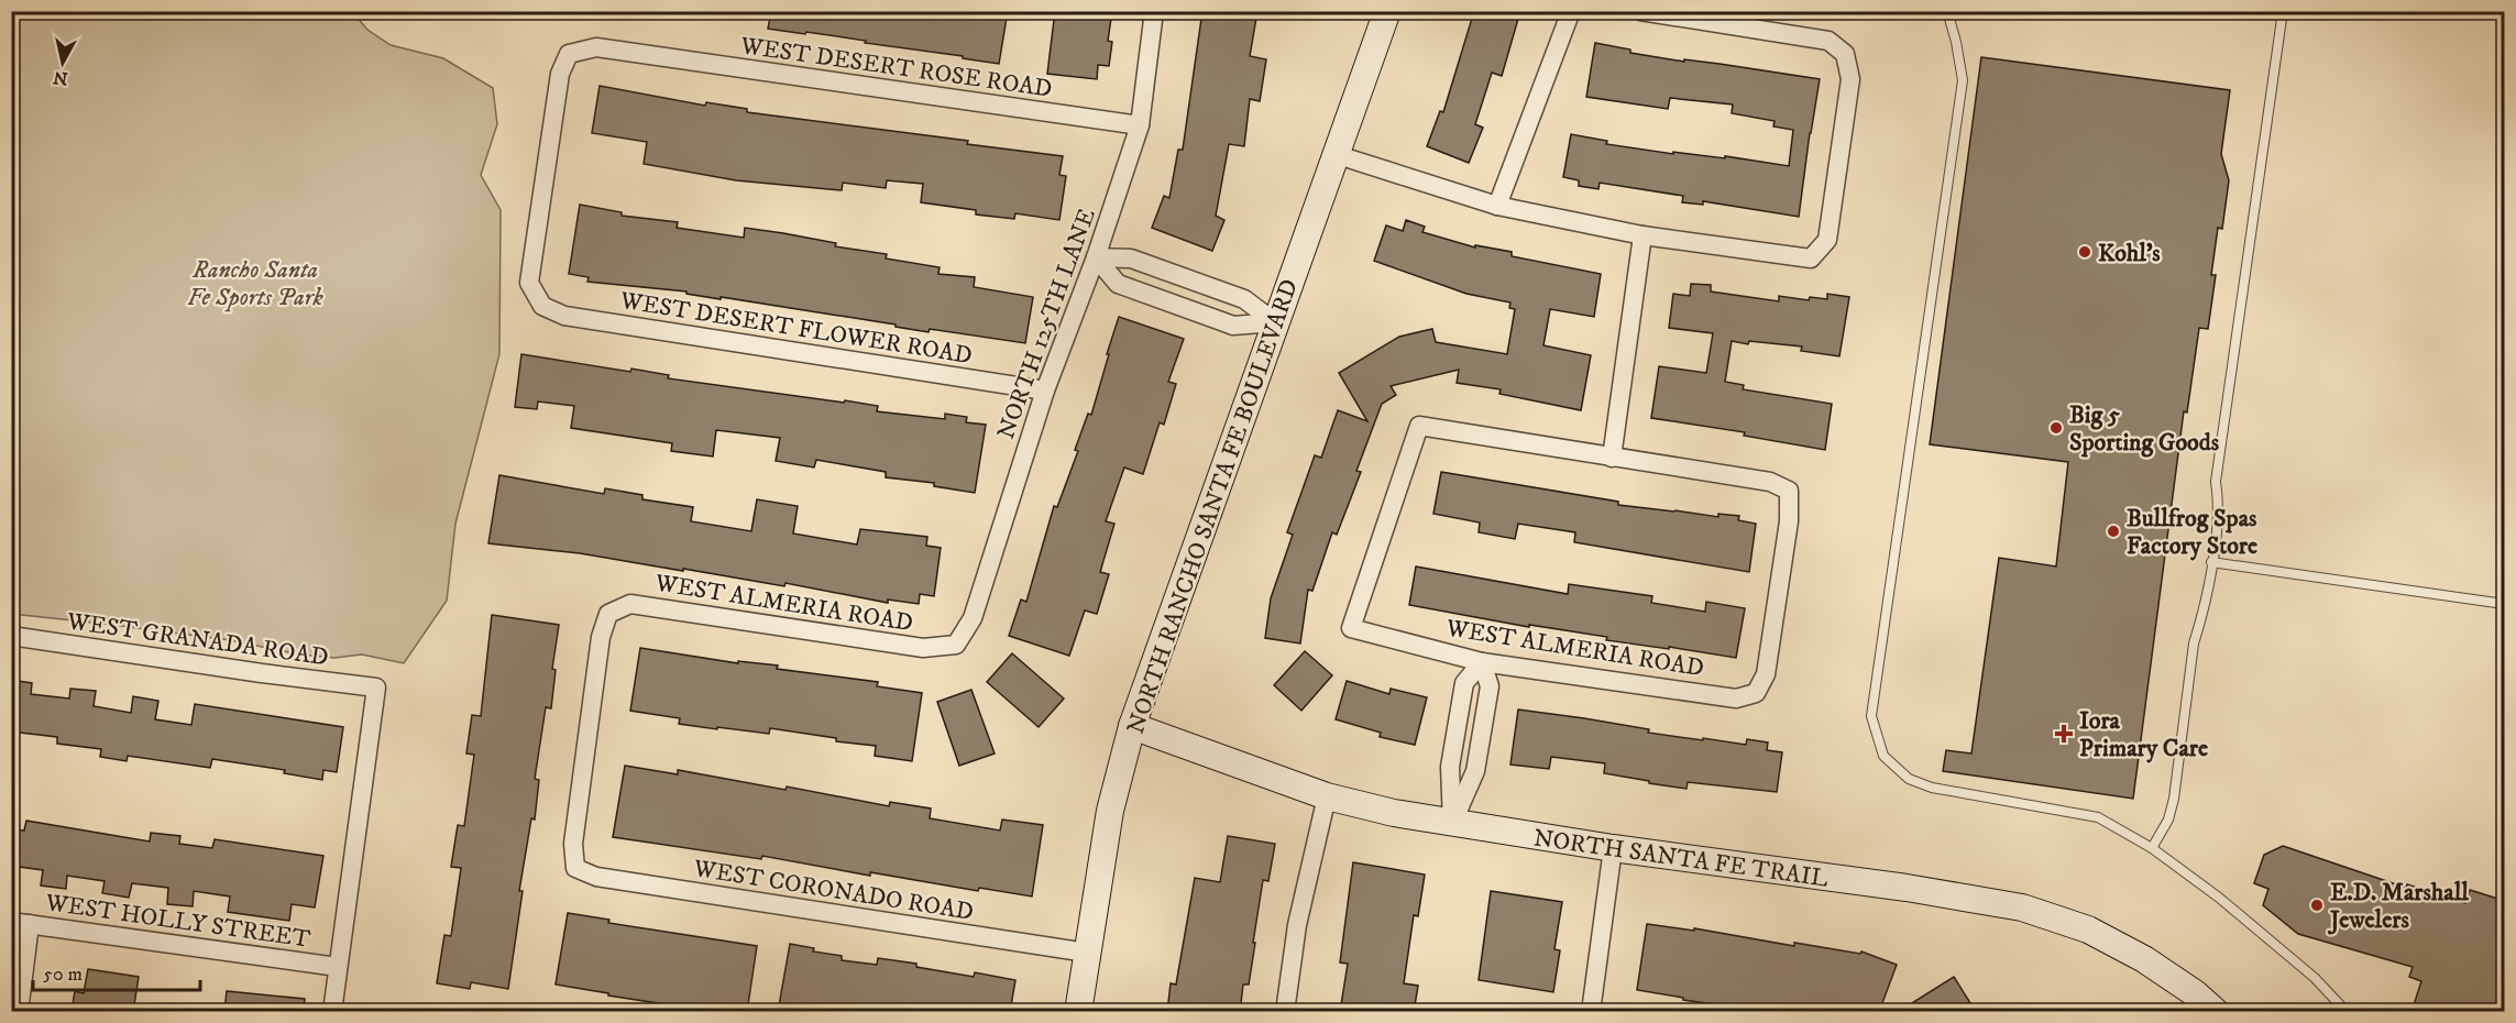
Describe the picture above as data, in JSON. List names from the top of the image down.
{
  "streets": {
    "street": [
      "WEST DESERT ROSE ROAD",
      "NORTH 125TH LANE",
      "WEST DESERT FLOWER ROAD",
      "NORTH RANCHO SANTA FE BOULEVARD",
      "WEST ALMERIA ROAD",
      "WEST GRANADA ROAD",
      "NORTH SANTA FE TRAIL",
      "WEST CORONADO ROAD",
      "WEST HOLLY STREET"
    ]
  },
  "crossings": [
    ["WEST DESERT ROSE ROAD", "NORTH 125TH LANE"],
    ["WEST DESERT ROSE ROAD", "WEST DESERT FLOWER ROAD"],
    ["NORTH 125TH LANE", "WEST DESERT FLOWER ROAD"],
    ["NORTH 125TH LANE", "WEST ALMERIA ROAD"],
    ["NORTH RANCHO SANTA FE BOULEVARD", "NORTH SANTA FE TRAIL"],
    ["NORTH RANCHO SANTA FE BOULEVARD", "WEST CORONADO ROAD"],
    ["WEST ALMERIA ROAD", "WEST CORONADO ROAD"],
    ["WEST GRANADA ROAD", "WEST HOLLY STREET"]
  ],
  "parks": ["Rancho Santa Fe Sports Park"],
  "places": {
    "other": [
      "Kohl's",
      "Big 5 Sporting Goods",
      "Bullfrog Spas Factory Store",
      "E.D. Marshall Jewelers"
    ],
    "health": ["Iora Primary Care"]
  },
  "scale_bar": "50 m",
  "north": "bottom"
}
